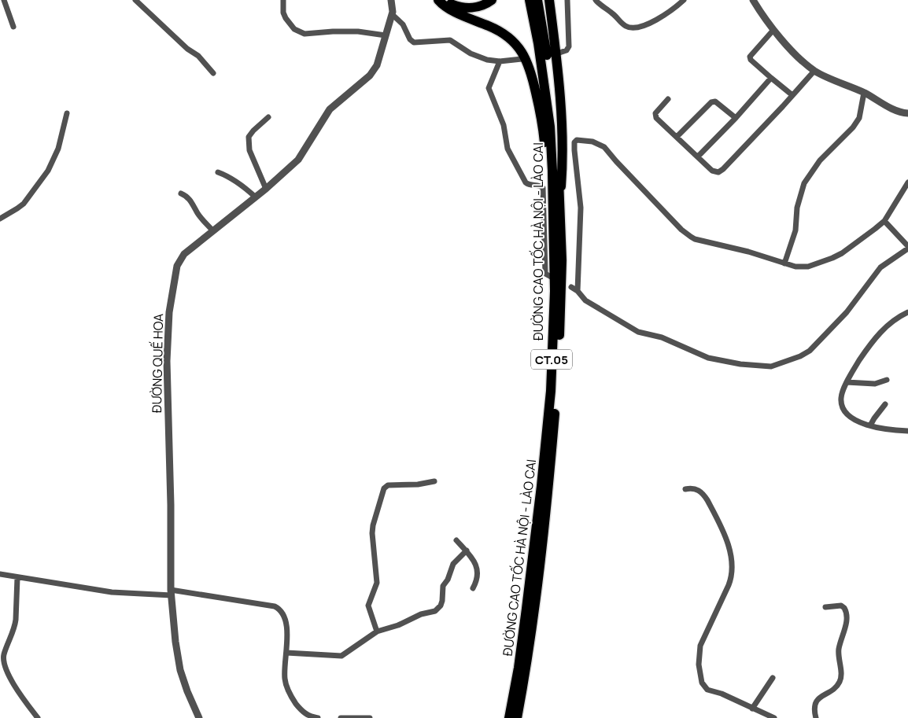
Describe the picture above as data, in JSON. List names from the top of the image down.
{
  "streets": {
    "highway": ["ĐƯỜNG CAO TỐC HÀ NỘI - LÀO CAI", "CT.05"],
    "street": ["ĐƯỜNG QUẾ HOA"]
  }
}
